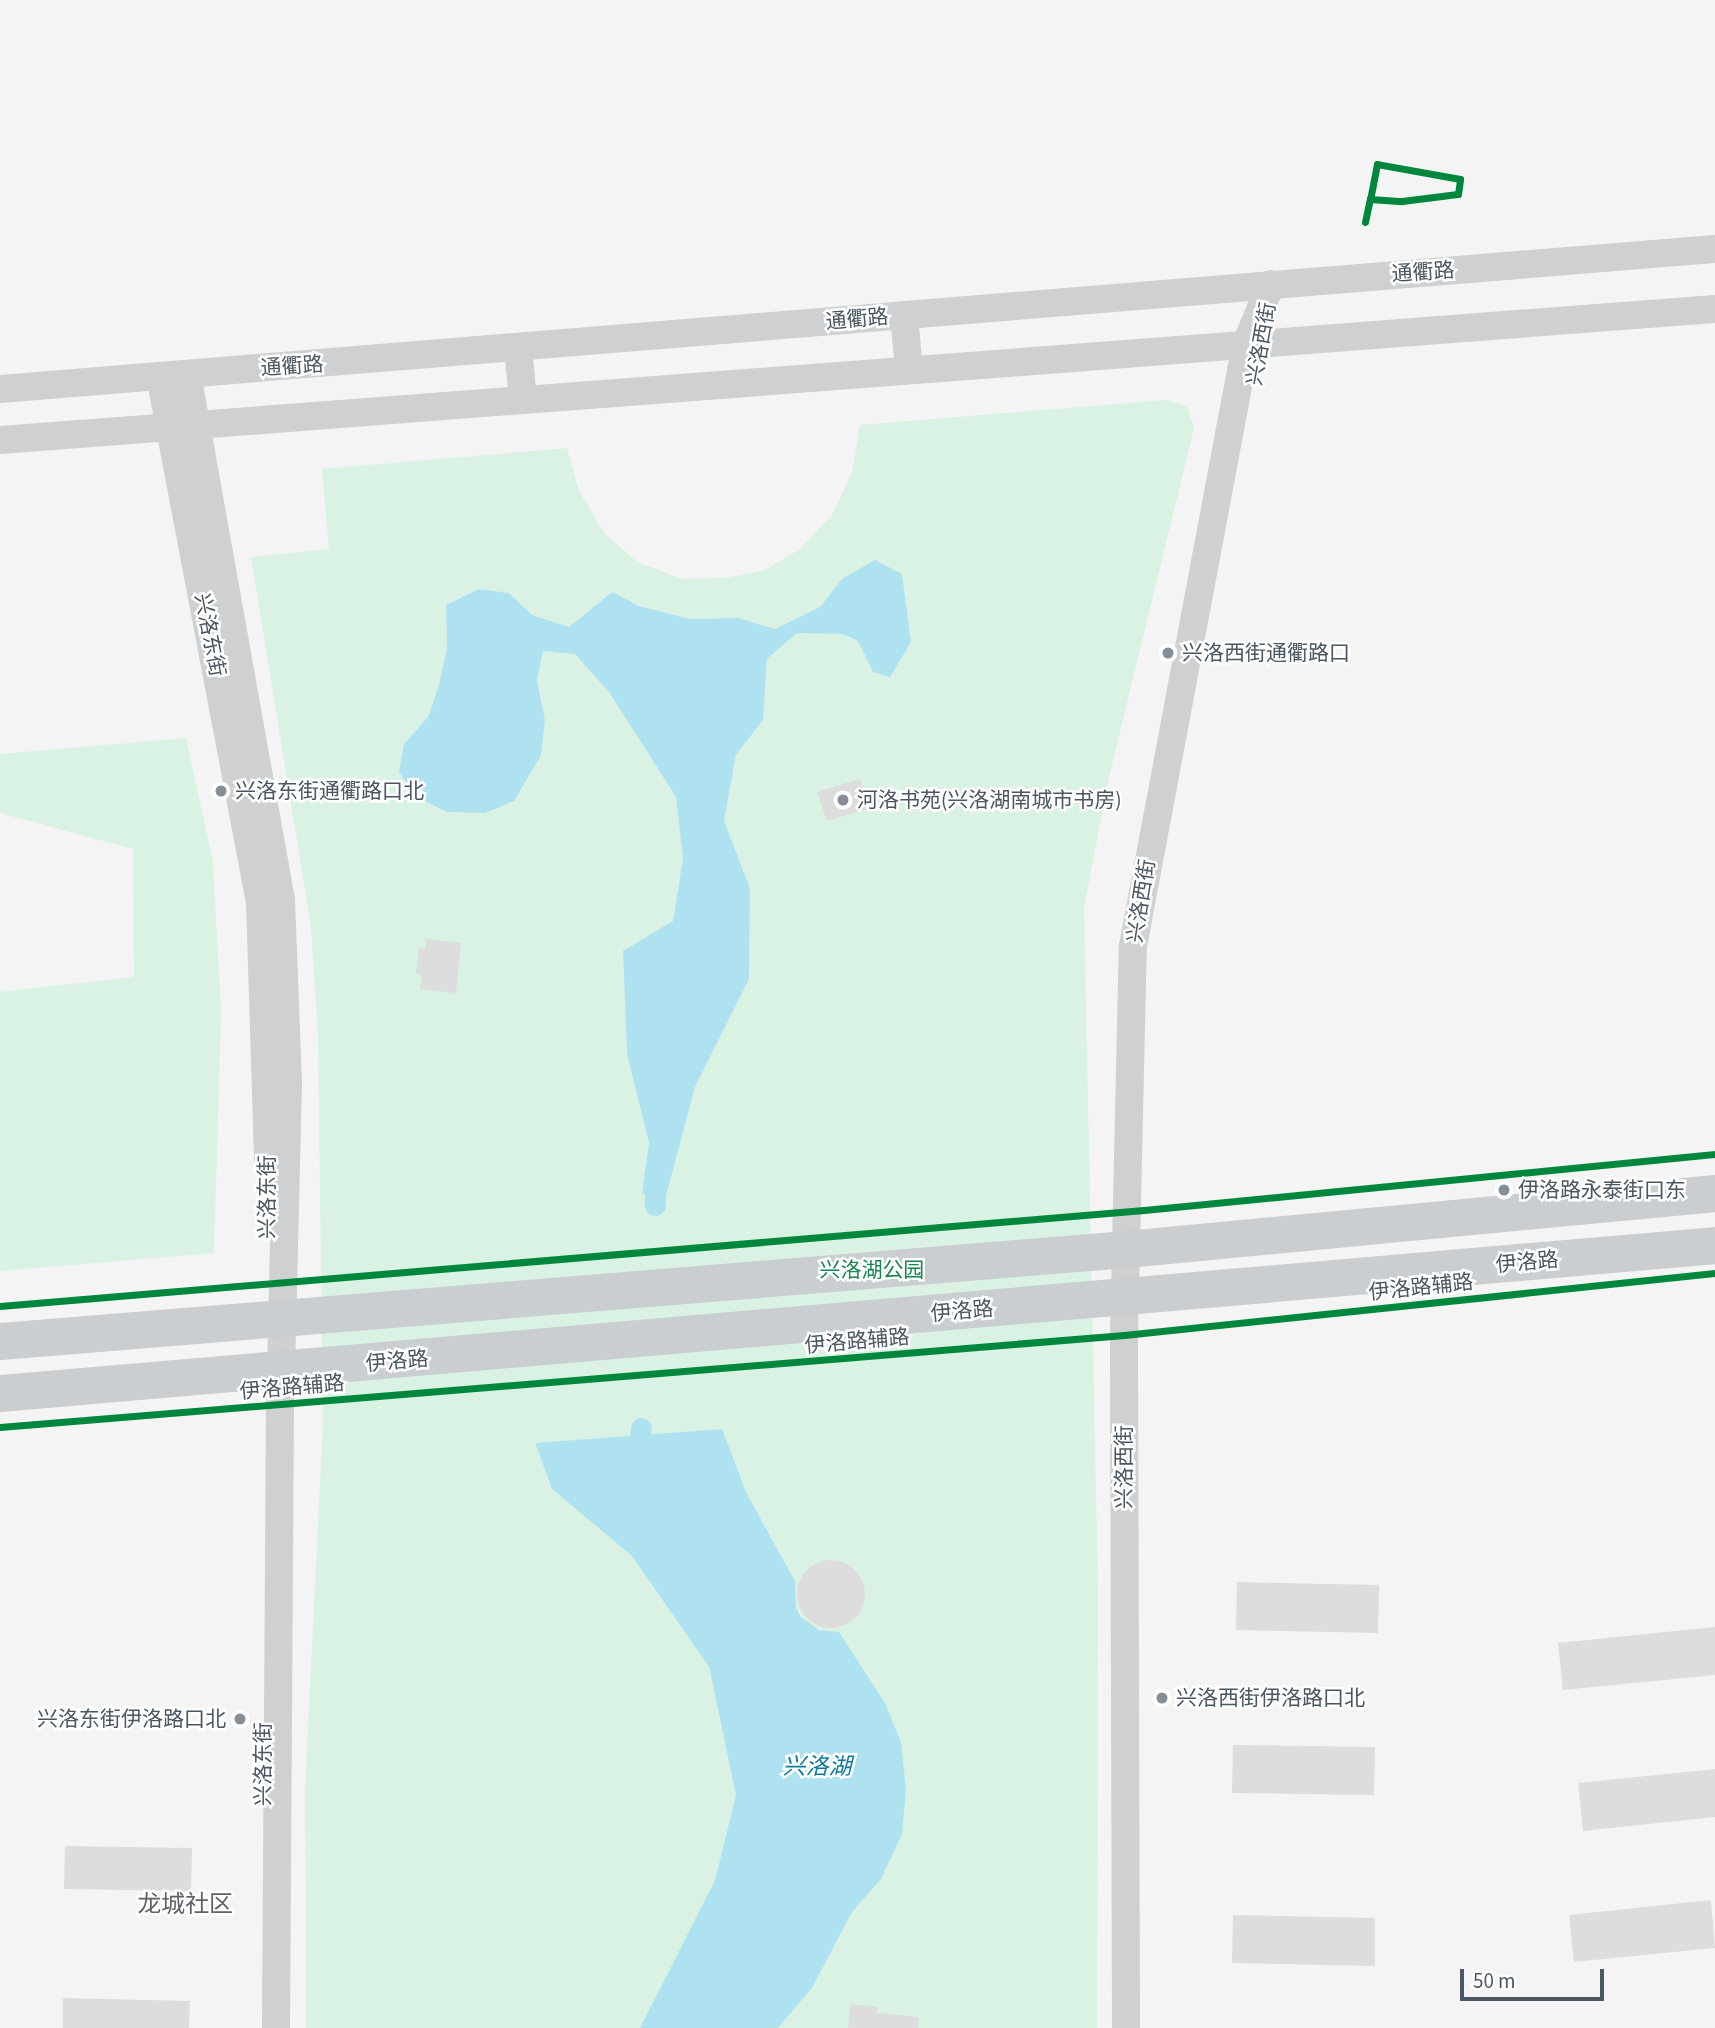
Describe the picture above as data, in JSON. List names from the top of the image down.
{
  "streets": {
    "main road": ["伊洛路"],
    "street": ["通衢路", "兴洛西街", "兴洛东街"],
    "cycle path": ["伊洛路辅路"]
  },
  "crossings": [
    ["通衢路", "兴洛西街"],
    ["通衢路", "兴洛东街"],
    ["兴洛西街", "伊洛路"],
    ["兴洛东街", "伊洛路"]
  ],
  "districts": ["龙城社区"],
  "water": ["兴洛湖"],
  "parks": ["兴洛湖公园"],
  "places": [
    "兴洛西街通衢路口",
    "兴洛东街通衢路口北",
    "河洛书苑(兴洛湖南城市书房)",
    "伊洛路永泰街口东",
    "兴洛西街伊洛路口北",
    "兴洛东街伊洛路口北"
  ],
  "scale_bar": "50 m"
}
